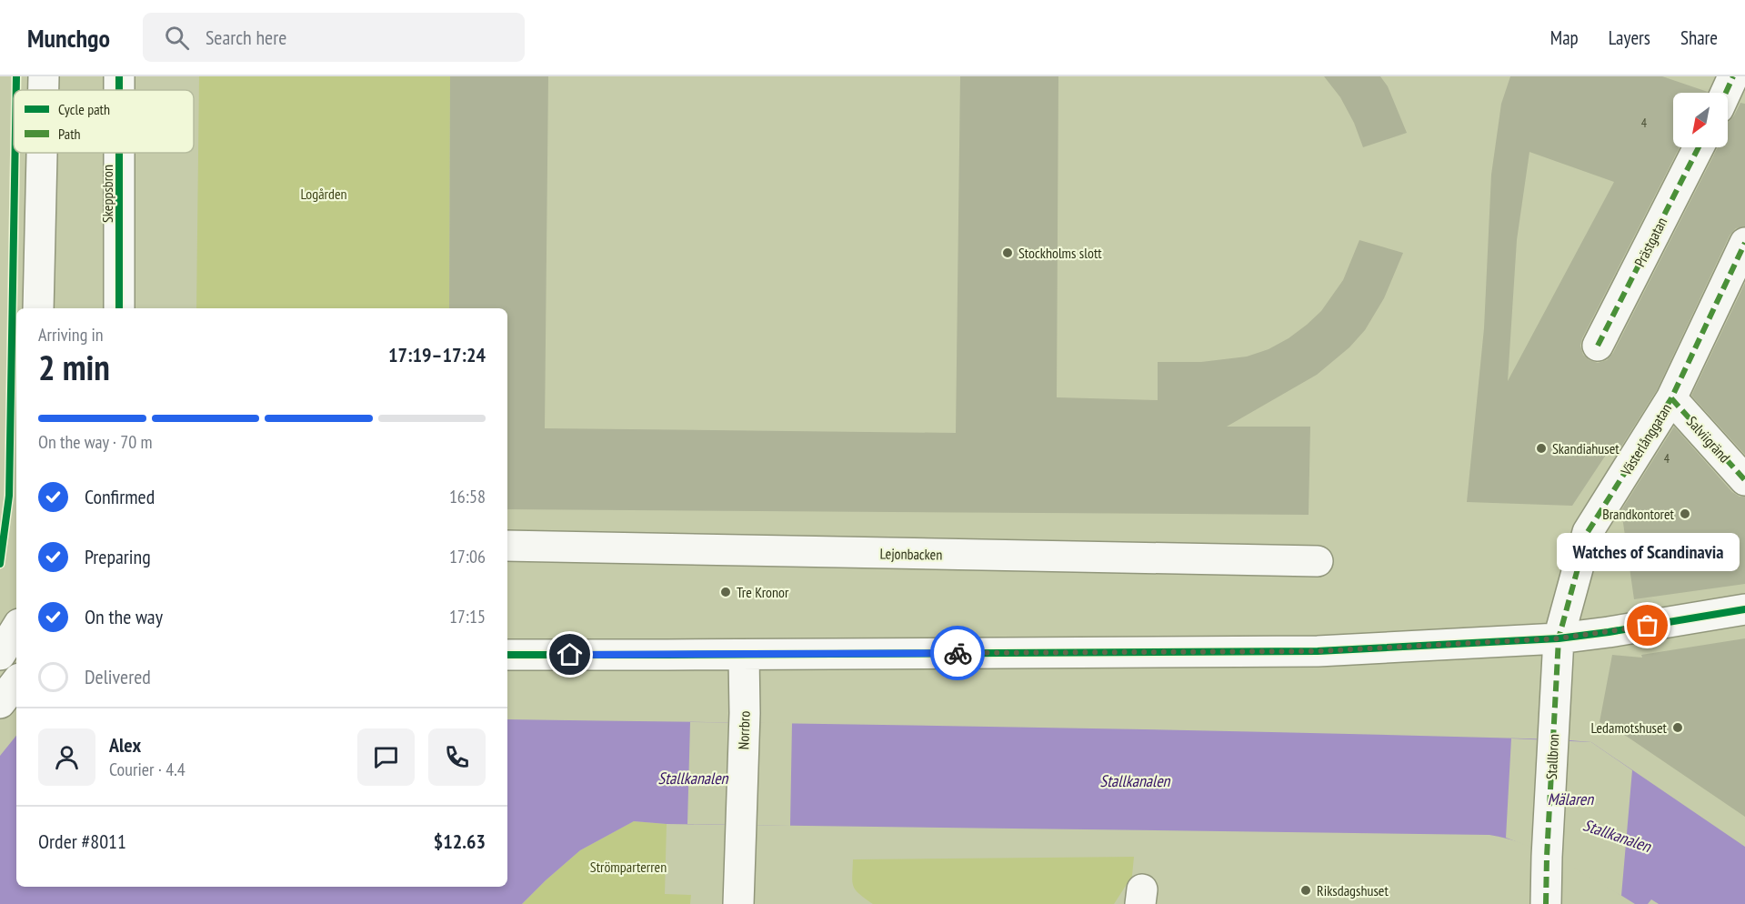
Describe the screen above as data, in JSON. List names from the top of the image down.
{
  "streets": {
    "street": [
      "Skeppsbron",
      "Prästgatan",
      "Västerlånggatan",
      "Salviigränd",
      "Lejonbacken",
      "Norrbro",
      "Stallbron"
    ]
  },
  "crossings": [
    ["Västerlånggatan", "Salviigränd"],
    ["Västerlånggatan", "Stallbron"]
  ],
  "water": ["Stallkanalen", "Mälaren"],
  "parks": ["Logården", "Strömparterren"],
  "places": [
    "Stockholms slott",
    "Skandiahuset",
    "Brandkontoret",
    "Tre Kronor",
    "Watches of Scandinavia",
    "Ledamotshuset",
    "Riksdagshuset"
  ],
  "house_numbers": ["4", "4"],
  "legend": ["Cycle path", "Path"],
  "north": "bottom left",
  "page": {
    "header": "Munchgo",
    "search": "Search here",
    "nav": ["Map", "Layers", "Share"],
    "heading": ["2 min", "Arriving in", "17:19–17:24"],
    "panel": [
      "Alex",
      "Courier · 4.4",
      "Order #8011",
      "$12.63"
    ],
    "bar": "On the way · 70 m",
    "list": [
      ["Confirmed", "16:58"],
      ["Preparing", "17:06"],
      ["On the way", "17:15"],
      "Delivered"
    ],
    "bubble": "Watches of Scandinavia"
  }
}
